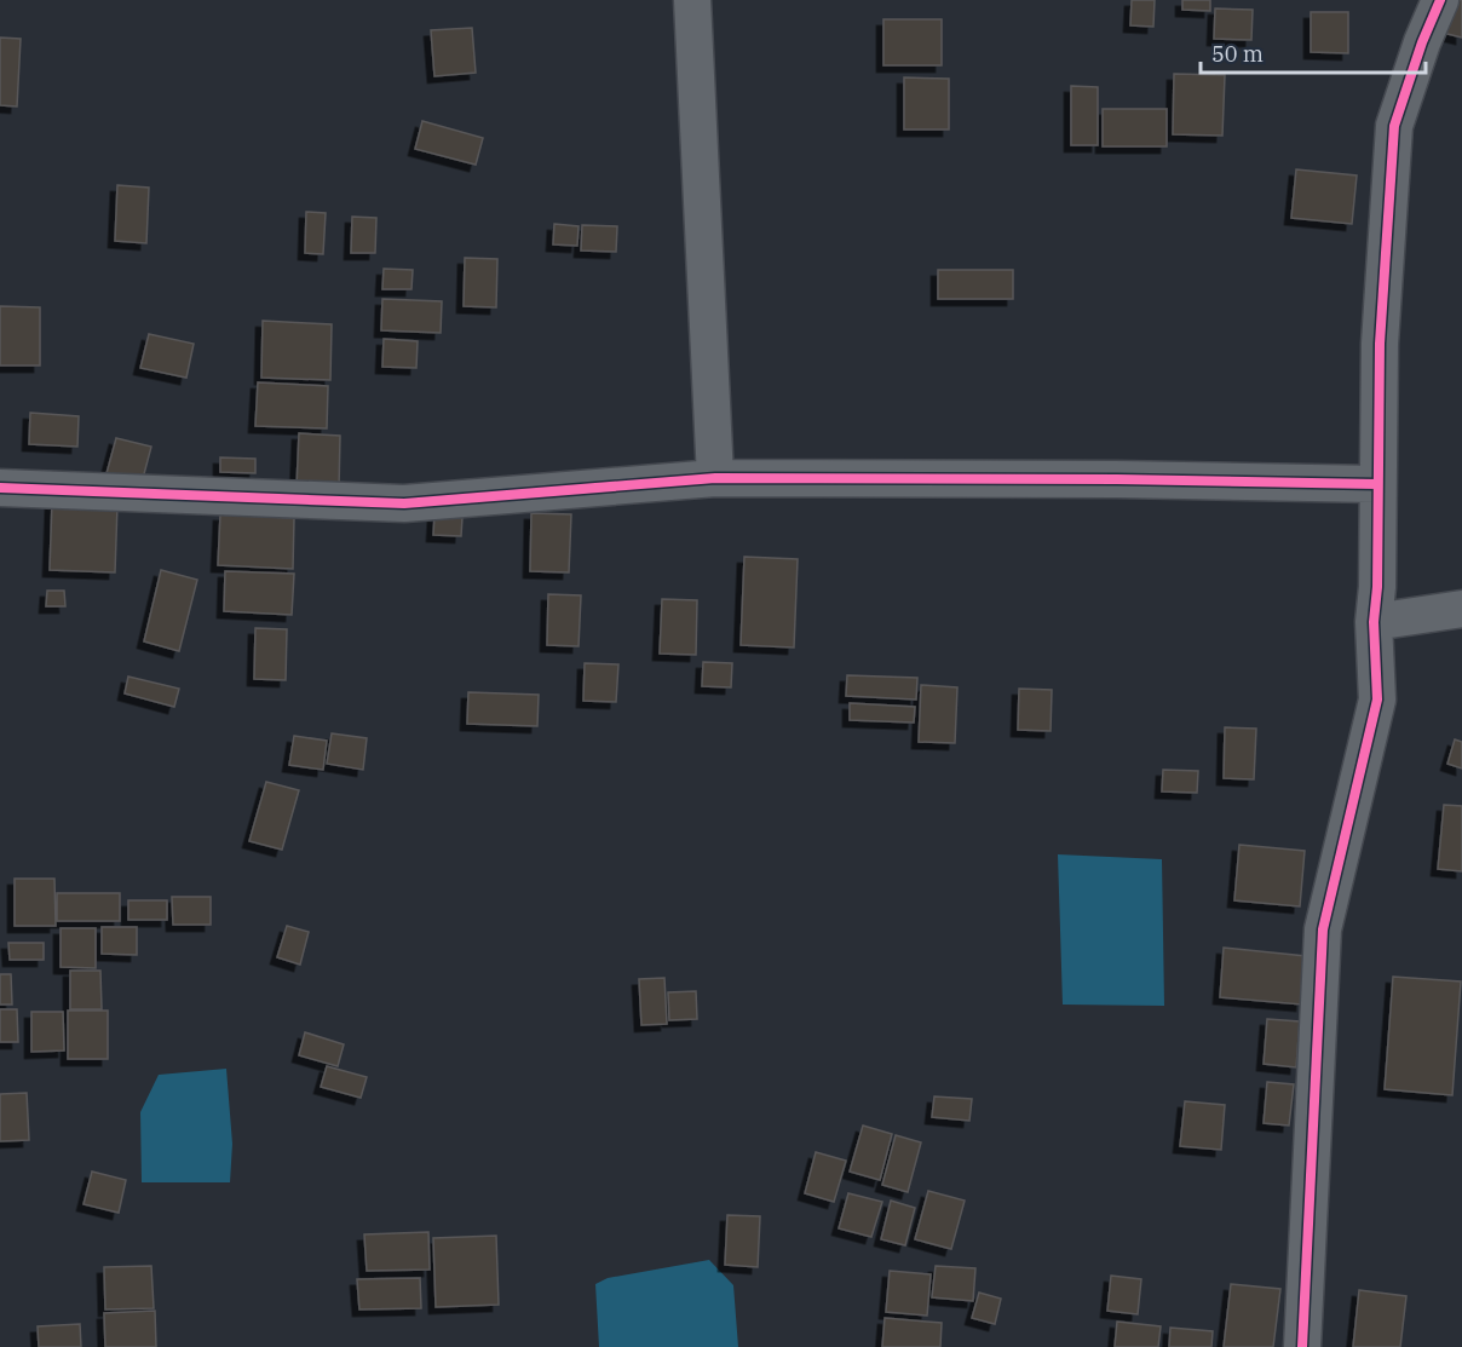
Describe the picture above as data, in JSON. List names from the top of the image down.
{
  "scale_bar": "50 m"
}
